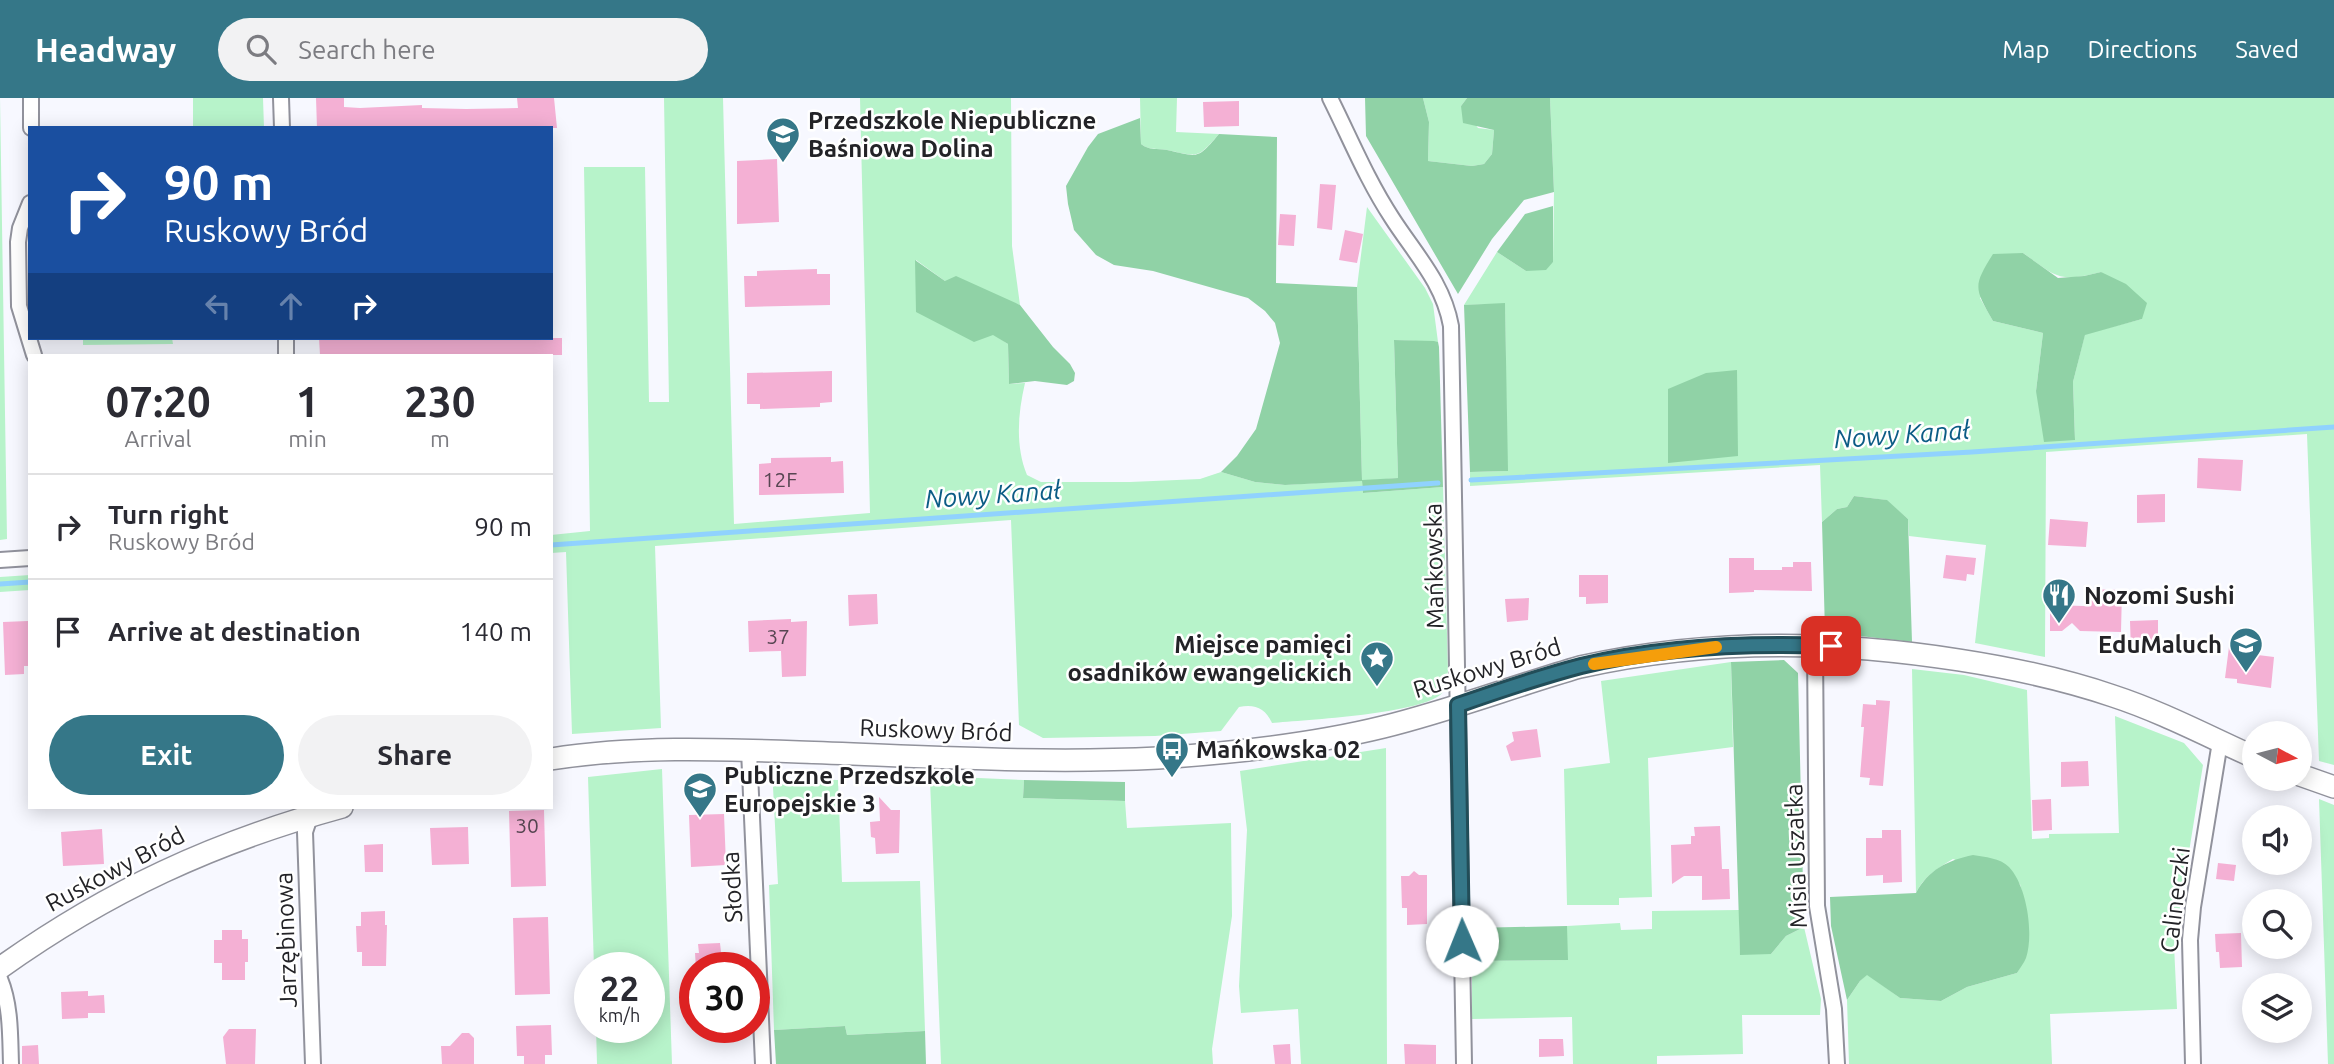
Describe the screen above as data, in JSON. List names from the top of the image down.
{
  "streets": {
    "street": [
      "Mańkowska",
      "Ruskowy Bród",
      "Misia Uszatka",
      "Słodka",
      "Calineczki",
      "Jarzębinowa"
    ]
  },
  "crossings": [
    ["Mańkowska", "Ruskowy Bród"],
    ["Ruskowy Bród", "Misia Uszatka"],
    ["Ruskowy Bród", "Słodka"],
    ["Ruskowy Bród", "Calineczki"],
    ["Ruskowy Bród", "Jarzębinowa"]
  ],
  "water": ["Nowy Kanał"],
  "places": {
    "school or university": ["Przedszkole Niepubliczne Baśniowa Dolina", "EduMaluch", "Publiczne Przedszkole Europejskie 3"],
    "restaurant": ["Nozomi Sushi"],
    "place": ["Miejsce pamięci osadników ewangelickich"],
    "bus stop": ["Mańkowska 02"]
  },
  "house_numbers": ["12F", "37", "30"],
  "north": "right",
  "page": {
    "header": "Headway",
    "search": "Search here",
    "nav": ["Map", "Directions", "Saved"],
    "turn": ["90 m", "Ruskowy Bród"],
    "eta": [
      "07:20",
      "Arrival",
      "1",
      "min",
      "230",
      "m"
    ],
    "list": [
      {
        "name": "Turn right",
        "note": "Ruskowy Bród",
        "value": "90 m"
      },
      {
        "name": "Arrive at destination",
        "value": "140 m"
      }
    ],
    "buttons": ["Exit", "Share"],
    "speed": "22 km/h",
    "limit": "30"
  }
}
